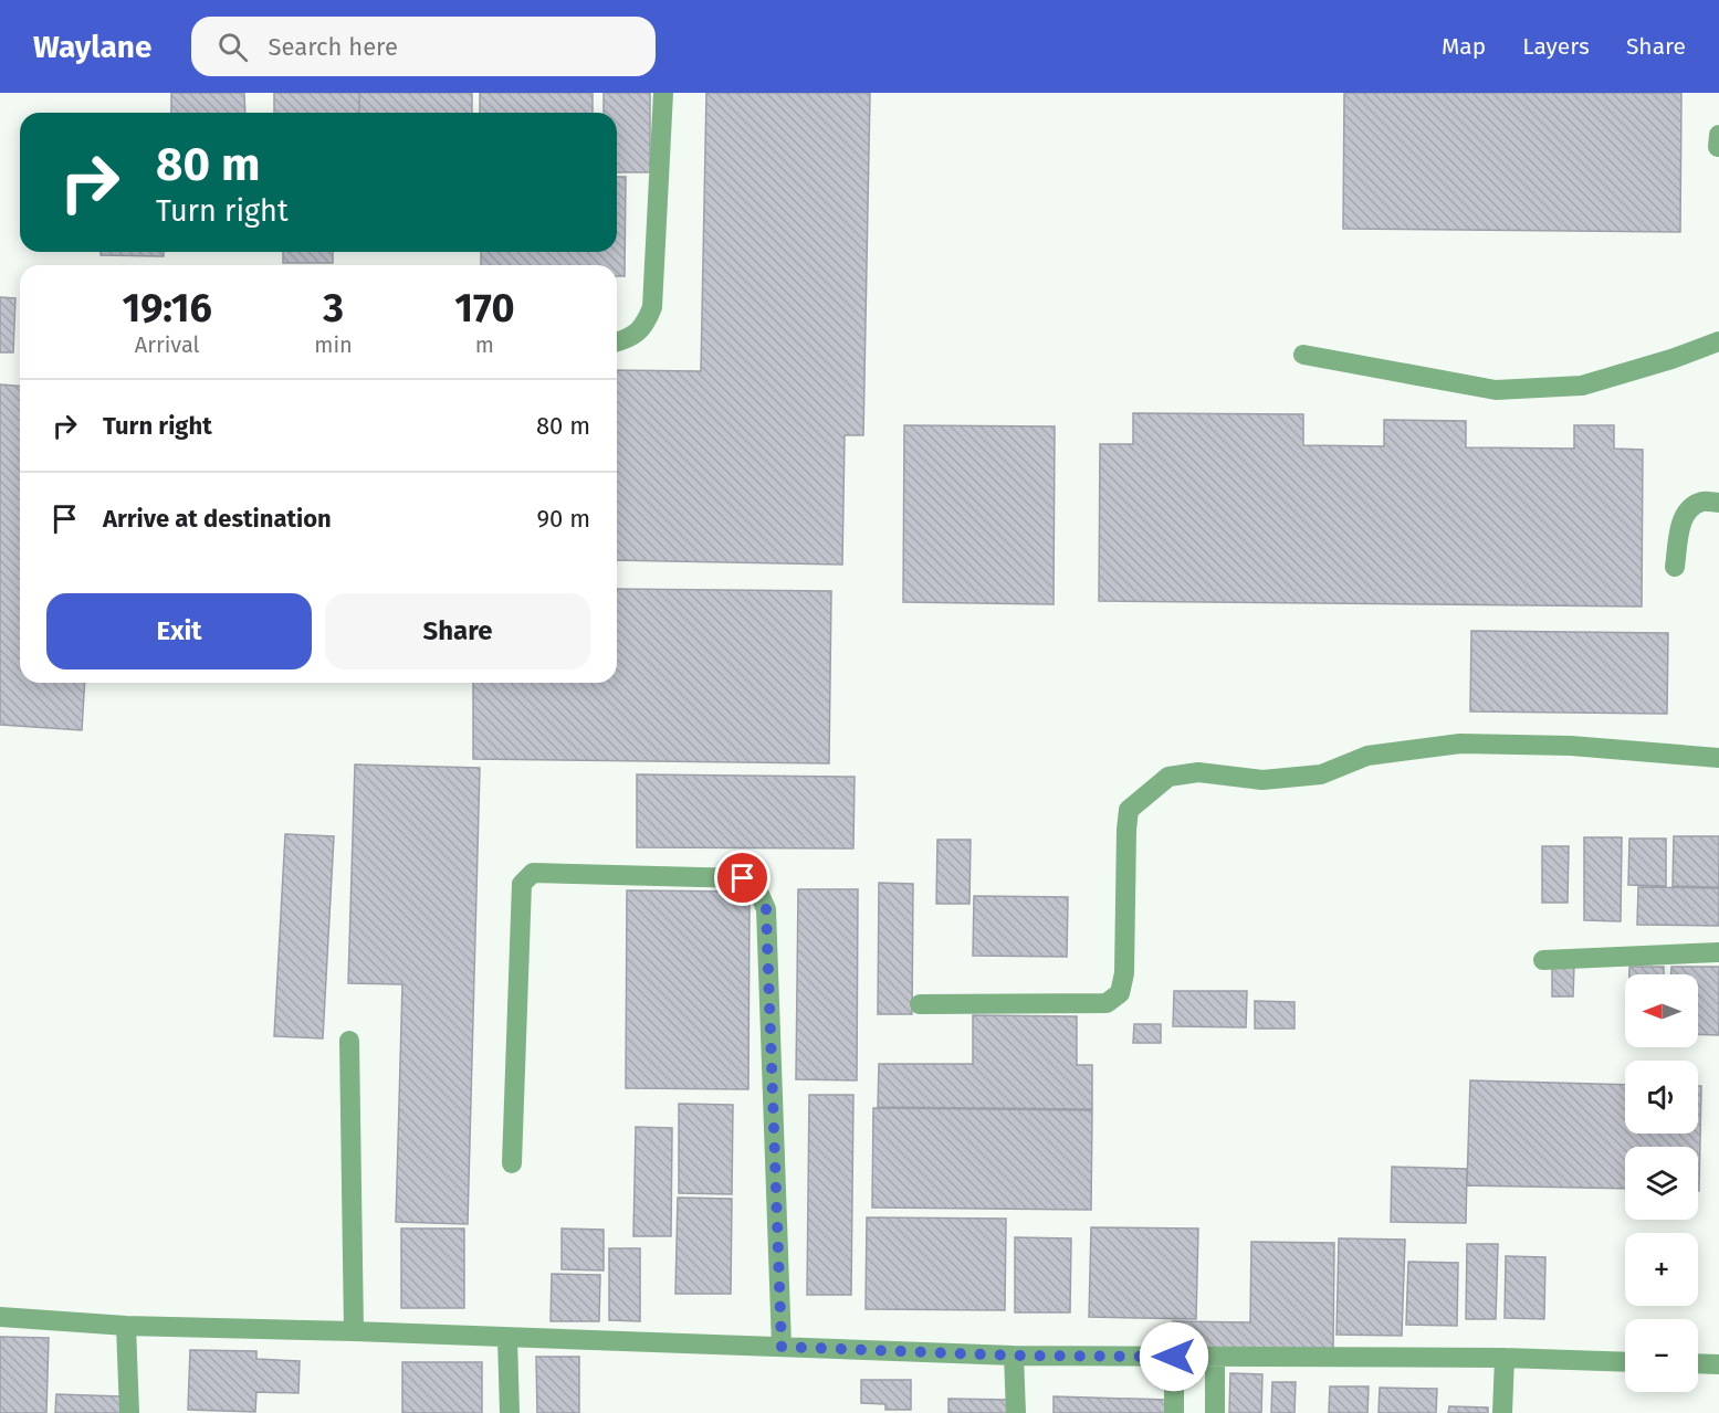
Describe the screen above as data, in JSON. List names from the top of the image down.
{
  "north": "left",
  "page": {
    "header": "Waylane",
    "search": "Search here",
    "nav": ["Map", "Layers", "Share"],
    "turn": ["80 m", "Turn right"],
    "eta": [
      "19:16",
      "Arrival",
      "3",
      "min",
      "170",
      "m"
    ],
    "list": [
      {
        "name": "Turn right",
        "value": "80 m"
      },
      {
        "name": "Arrive at destination",
        "value": "90 m"
      }
    ],
    "buttons": ["Exit", "Share"],
    "map_buttons": ["+", "−"]
  }
}
